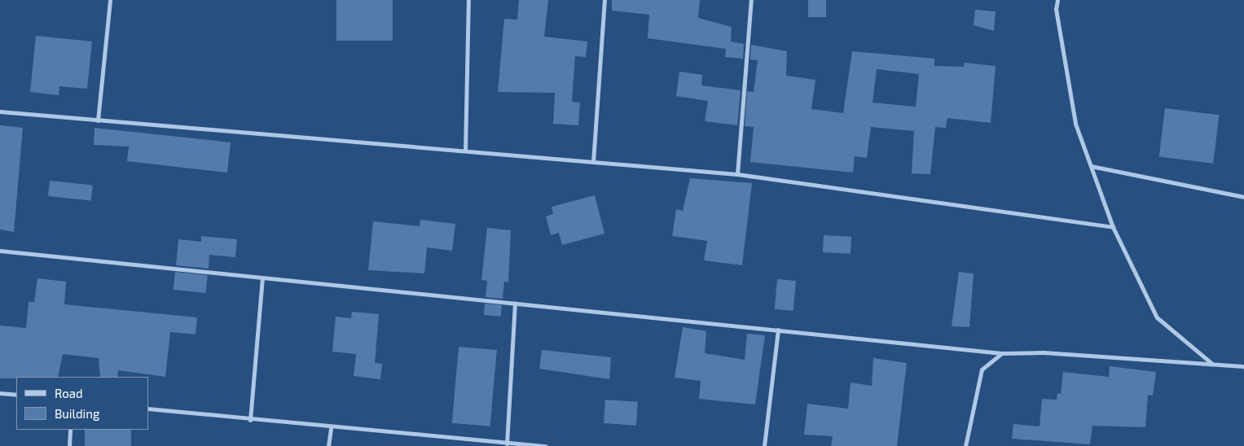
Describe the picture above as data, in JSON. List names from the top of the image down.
{
  "legend": ["Road", "Building"]
}
